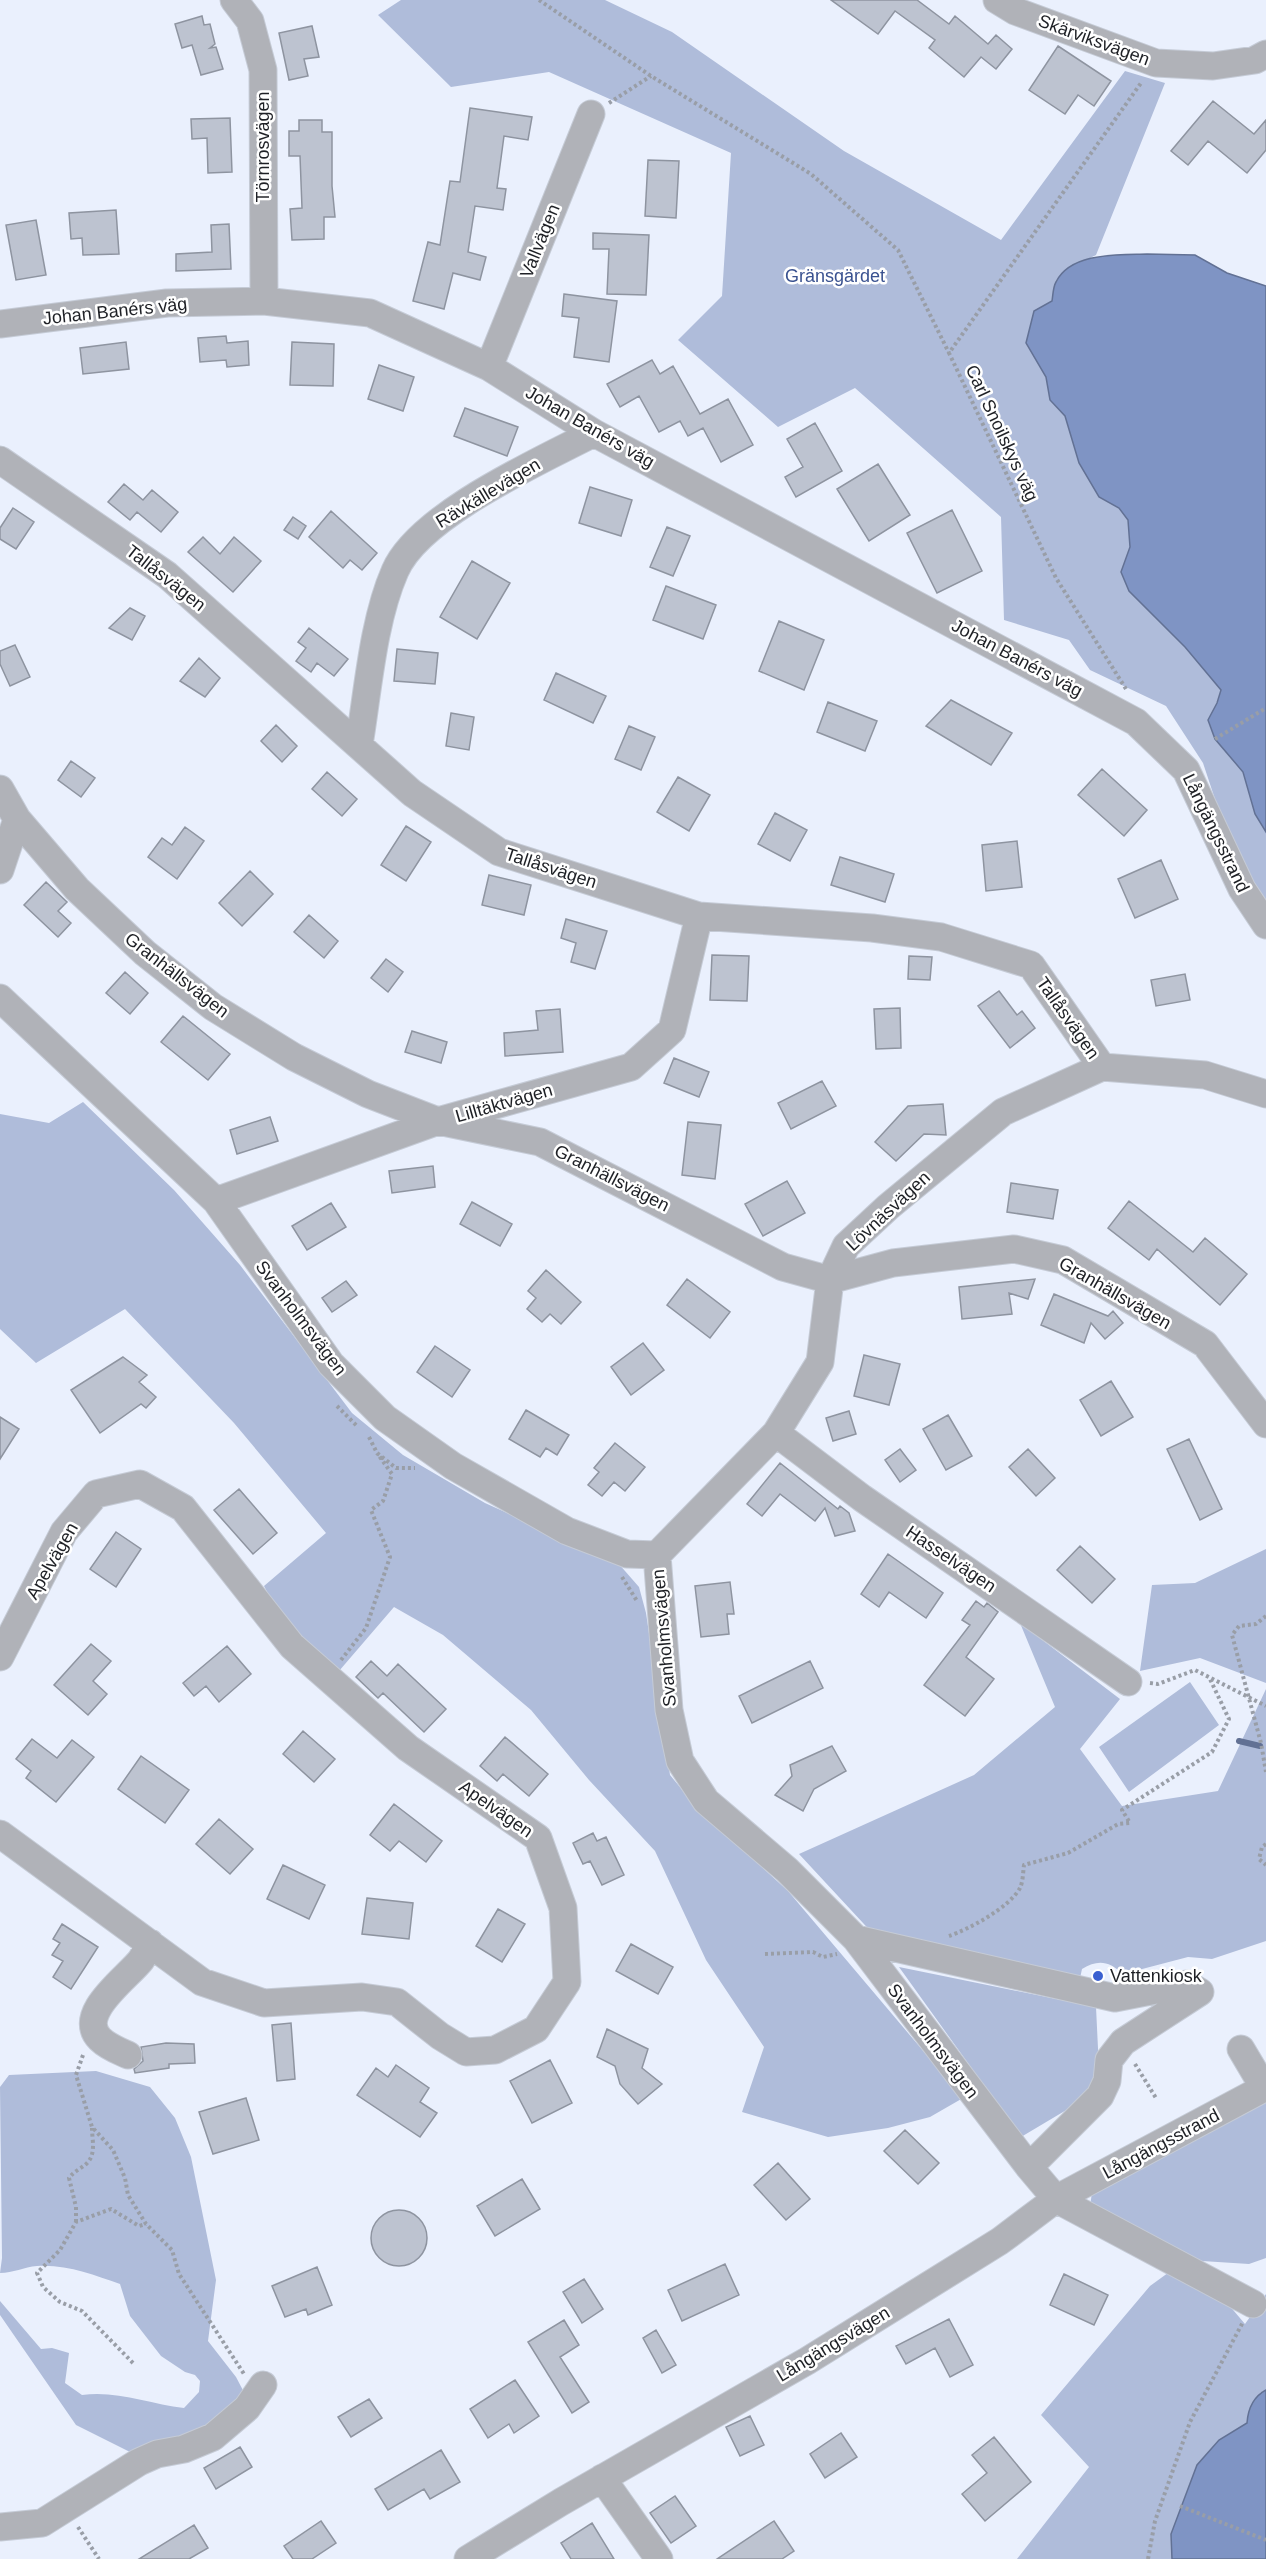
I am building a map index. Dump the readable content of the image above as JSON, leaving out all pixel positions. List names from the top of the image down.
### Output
{
  "streets": {
    "street": [
      "Skärviksvägen",
      "Törnrosvägen",
      "Vallvägen",
      "Johan Banérs väg",
      "Rävkällevägen",
      "Tallåsvägen",
      "Långängsstrand",
      "Granhällsvägen",
      "Lilltäktvägen",
      "Lövnäsvägen",
      "Svanholmsvägen",
      "Hasselvägen",
      "Apelvägen",
      "Långängsvägen"
    ],
    "path": ["Carl Snoilskys väg"]
  },
  "crossings": [
    ["Skärviksvägen", "Carl Snoilskys väg"],
    ["Törnrosvägen", "Johan Banérs väg"],
    ["Vallvägen", "Johan Banérs väg"],
    ["Johan Banérs väg", "Rävkällevägen"],
    ["Johan Banérs väg", "Långängsstrand"],
    ["Rävkällevägen", "Tallåsvägen"],
    ["Tallåsvägen", "Lilltäktvägen"],
    ["Tallåsvägen", "Lövnäsvägen"],
    ["Långängsstrand", "Svanholmsvägen"],
    ["Långängsstrand", "Långängsvägen"],
    ["Granhällsvägen", "Lilltäktvägen"],
    ["Granhällsvägen", "Lövnäsvägen"],
    ["Lilltäktvägen", "Svanholmsvägen"],
    ["Lövnäsvägen", "Svanholmsvägen"],
    ["Lövnäsvägen", "Hasselvägen"],
    ["Svanholmsvägen", "Långängsvägen"]
  ],
  "parks": ["Gränsgärdet"],
  "places": ["Vattenkiosk"]
}
